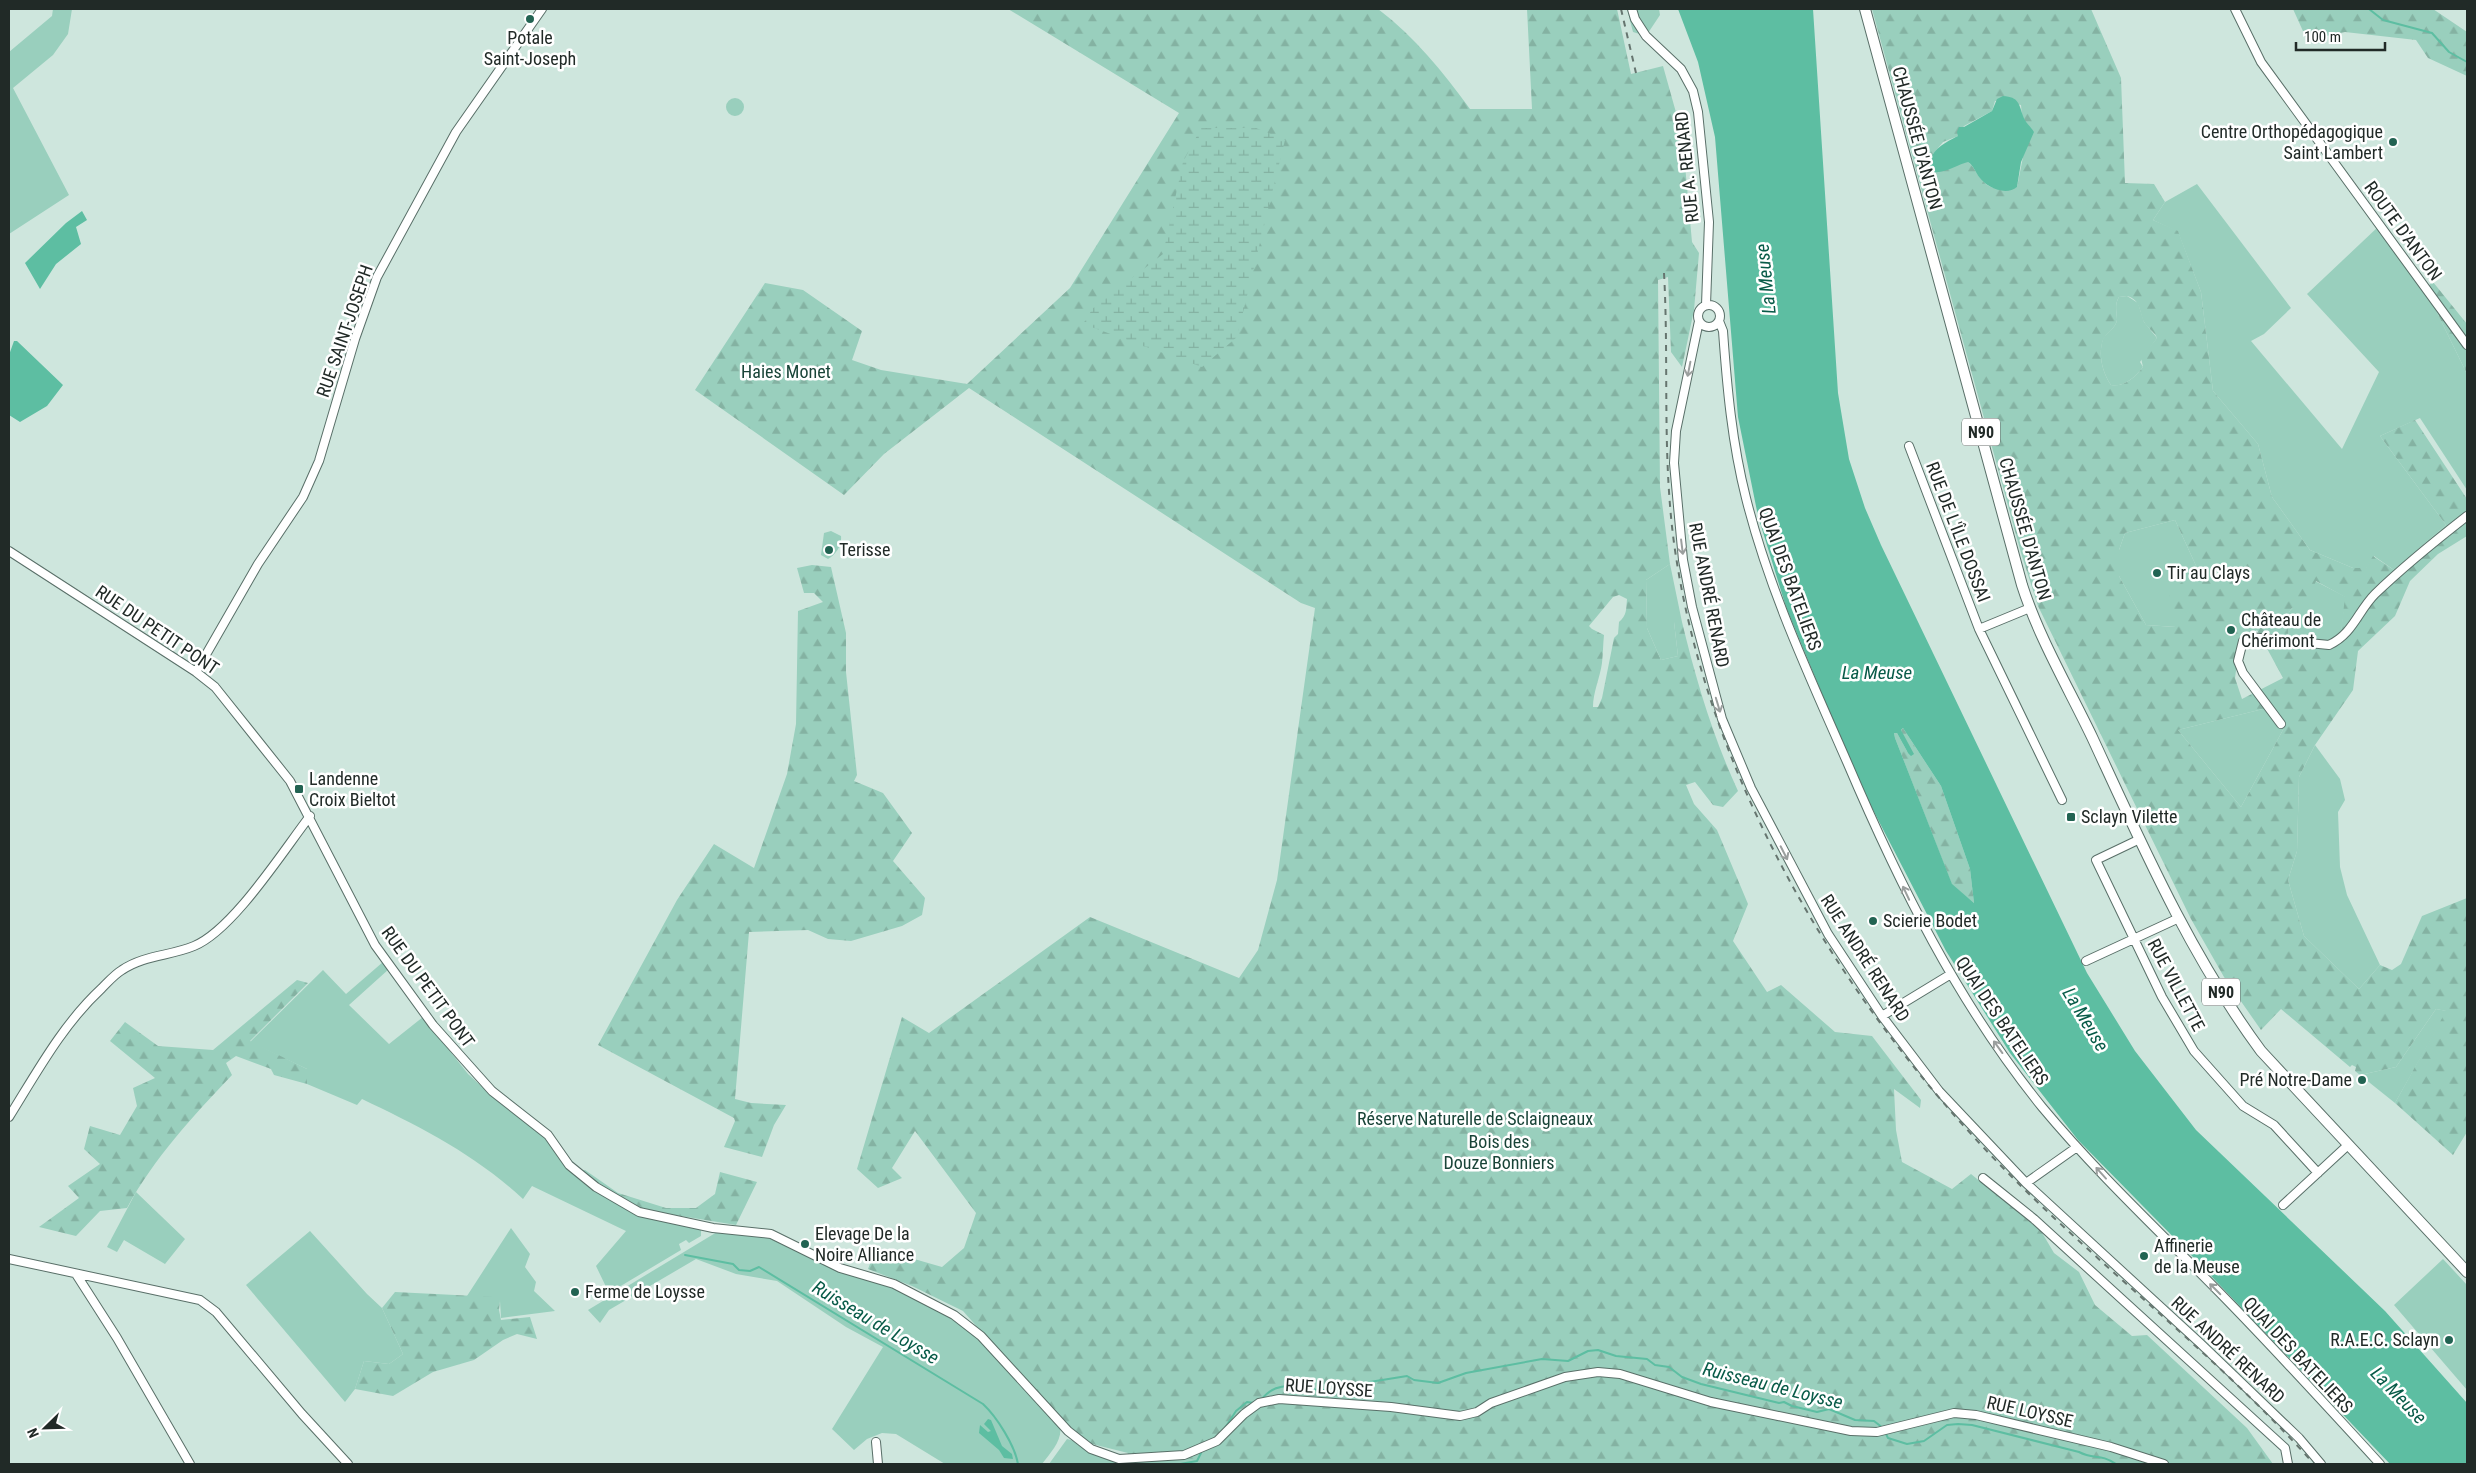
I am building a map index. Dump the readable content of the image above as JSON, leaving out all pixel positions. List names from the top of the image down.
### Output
{
  "streets": {
    "main road": ["CHAUSSÉE D'ANTON", "N90", "RUE VILLETTE"],
    "street": [
      "RUE A. RENARD",
      "ROUTE D'ANTON",
      "RUE SAINT-JOSEPH",
      "RUE DE L'ÎLE DOSSAI",
      "QUAI DES BATELIERS",
      "RUE ANDRÉ RENARD",
      "RUE DU PETIT PONT",
      "RUE LOYSSE"
    ]
  },
  "crossings": [
    ["CHAUSSÉE D'ANTON", "RUE DE L'ÎLE DOSSAI"],
    ["CHAUSSÉE D'ANTON", "RUE VILLETTE"],
    ["RUE A. RENARD", "QUAI DES BATELIERS"],
    ["RUE A. RENARD", "RUE ANDRÉ RENARD"],
    ["RUE SAINT-JOSEPH", "RUE DU PETIT PONT"],
    ["N90", "RUE VILLETTE"],
    ["QUAI DES BATELIERS", "RUE ANDRÉ RENARD"],
    ["RUE DU PETIT PONT", "RUE LOYSSE"]
  ],
  "one_way": ["QUAI DES BATELIERS", "RUE ANDRÉ RENARD"],
  "water": ["La Meuse", "Ruisseau de Loysse"],
  "parks": ["Haies Monet", "Réserve Naturelle de Sclaigneaux", "Bois des Douze Bonniers"],
  "places": {
    "other": [
      "Potale Saint-Joseph",
      "Centre Orthopédagogique Saint Lambert",
      "Terisse",
      "Tir au Clays",
      "Château de Chérimont",
      "Scierie Bodet",
      "Pré Notre-Dame",
      "Elevage De la Noire Alliance",
      "Affinerie de la Meuse",
      "Ferme de Loysse",
      "R.A.E.C. Sclayn"
    ],
    "transit": ["Landenne Croix Bieltot", "Sclayn Vilette"]
  },
  "scale_bar": "100 m",
  "north": "bottom left"
}
